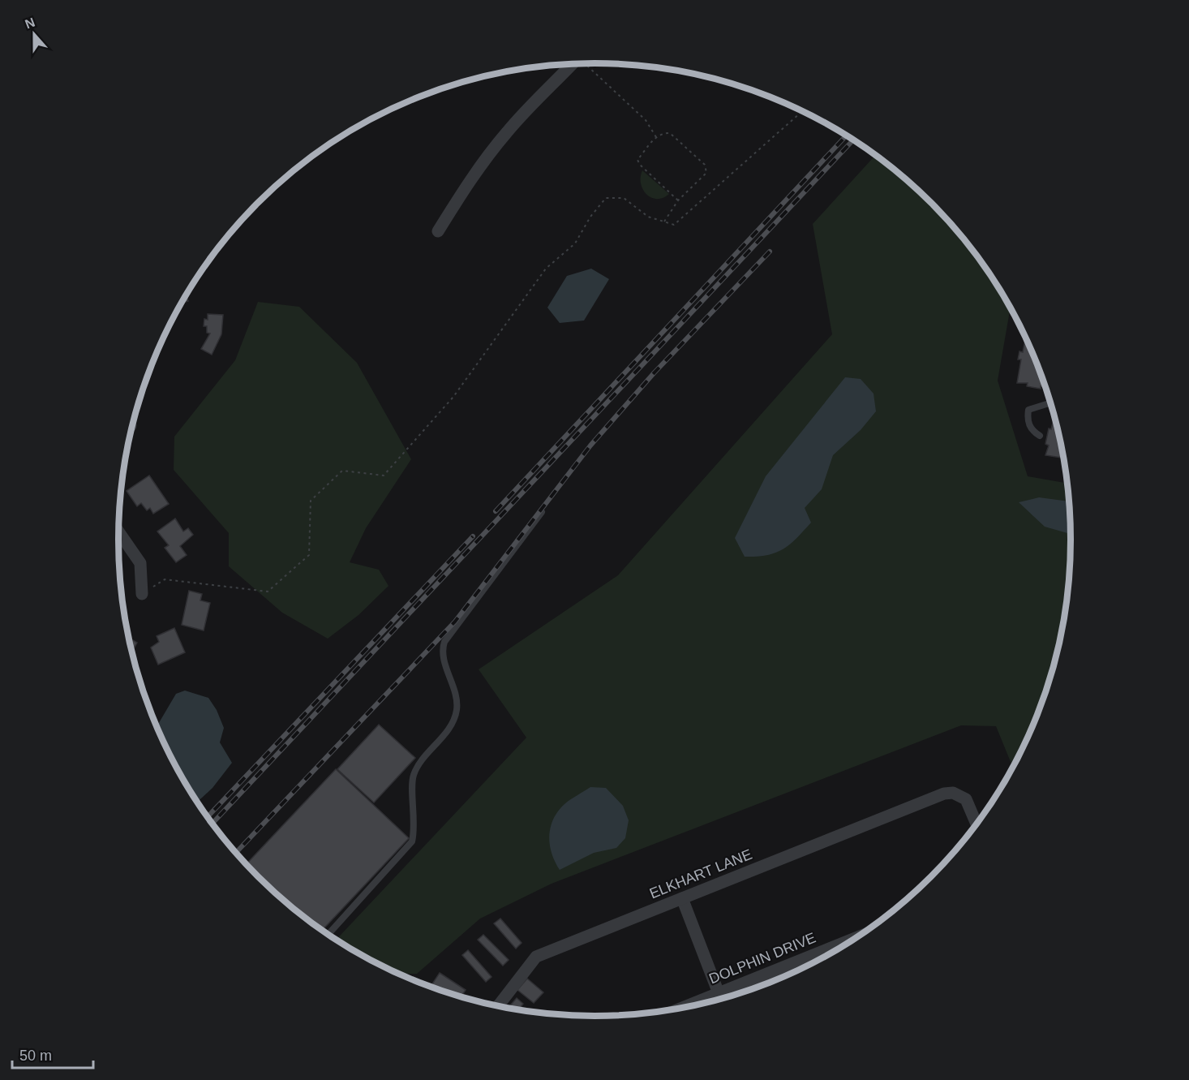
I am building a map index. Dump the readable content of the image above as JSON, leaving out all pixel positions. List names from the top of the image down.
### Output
{
  "streets": {
    "street": ["ELKHART LANE", "DOLPHIN DRIVE"]
  },
  "scale_bar": "50 m",
  "north": "top"
}
